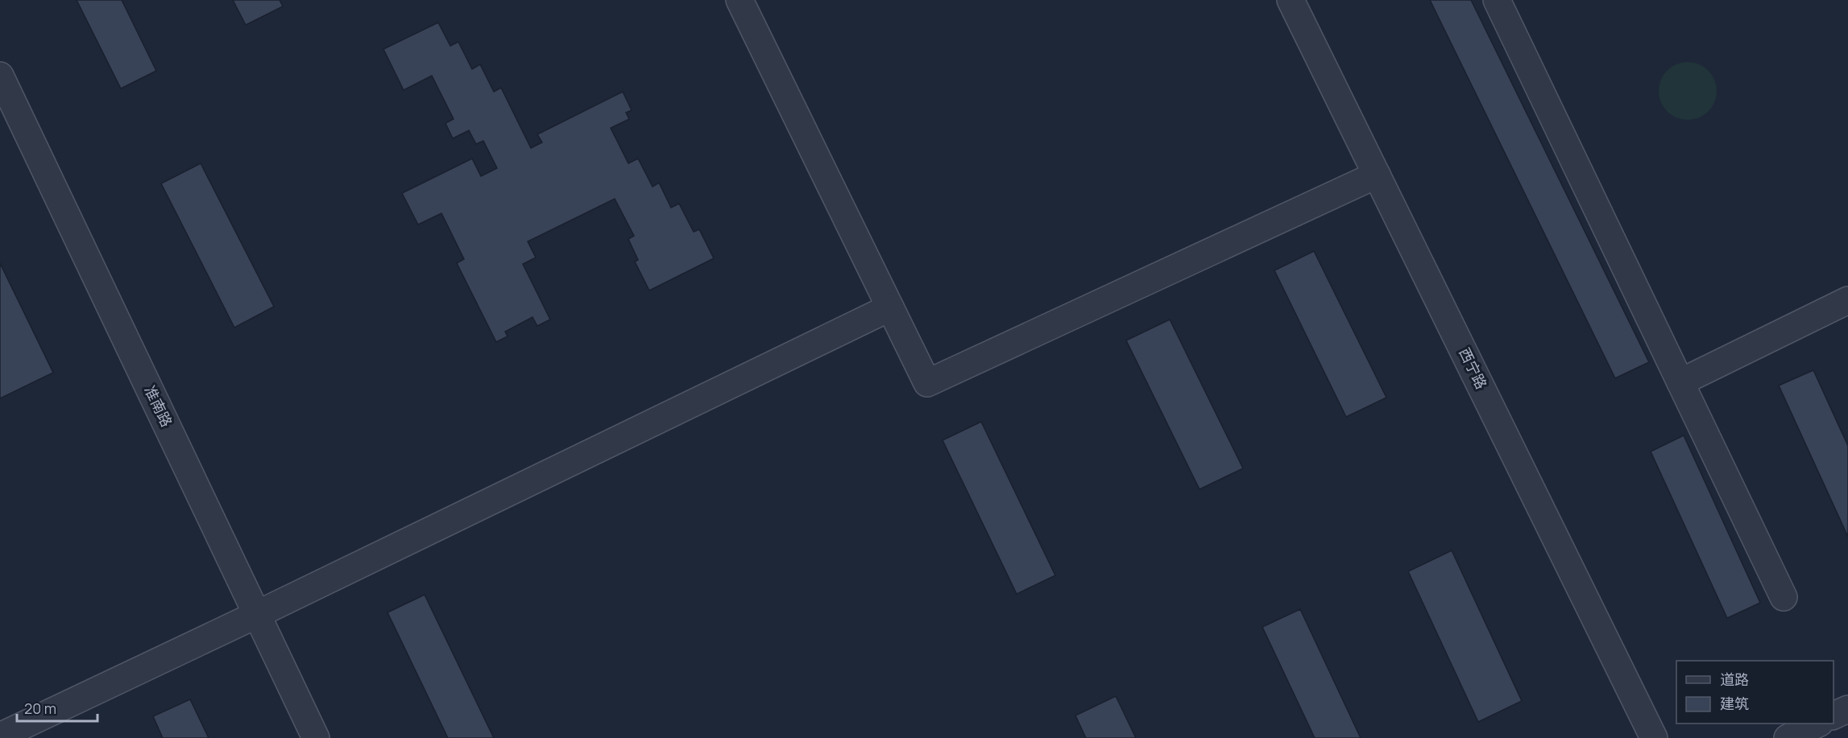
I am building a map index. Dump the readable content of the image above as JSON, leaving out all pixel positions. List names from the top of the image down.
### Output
{
  "streets": {
    "street": ["西宁路", "准南路"]
  },
  "legend": ["道路", "建筑"],
  "scale_bar": "20 m"
}
